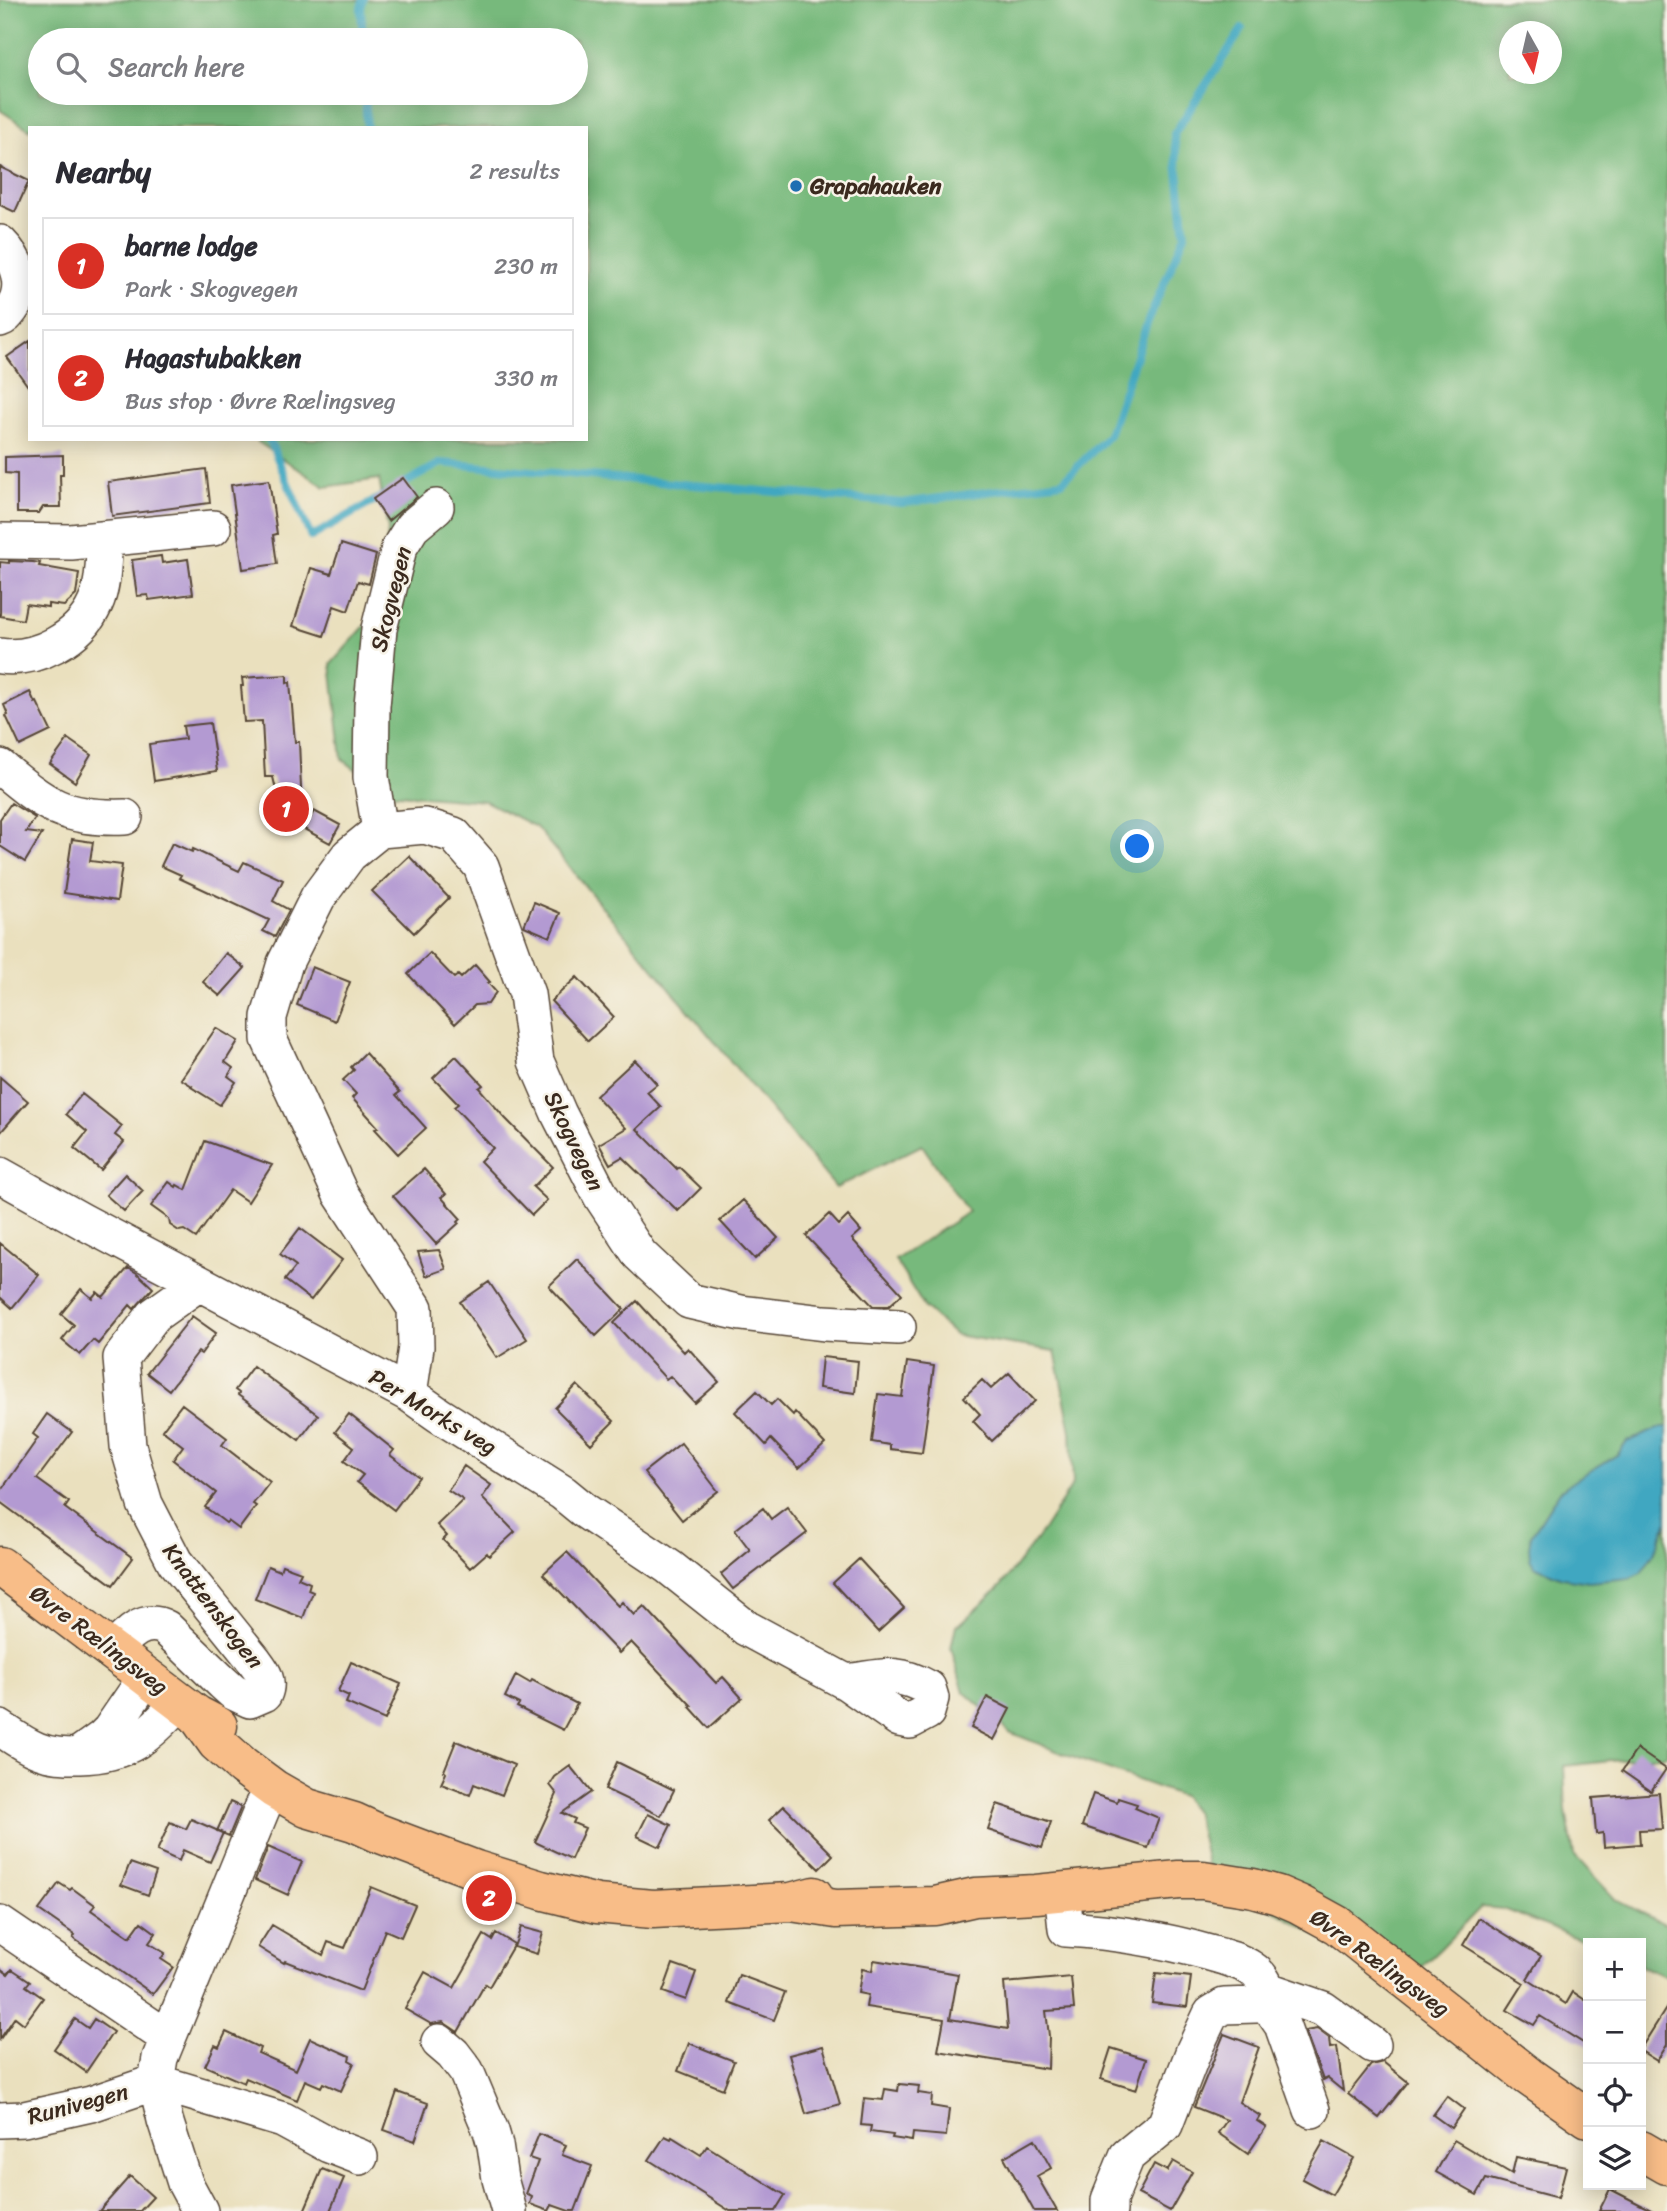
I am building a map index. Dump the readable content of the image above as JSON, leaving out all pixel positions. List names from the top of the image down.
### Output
{
  "streets": {
    "main road": ["Øvre Rælingsveg"],
    "street": [
      "Skogvegen",
      "Per Morks veg",
      "Knattenskogen",
      "Runivegen"
    ]
  },
  "crossings": [
    ["Per Morks veg", "Knattenskogen"],
    ["Knattenskogen", "Øvre Rælingsveg"]
  ],
  "places": ["Grapahauken"],
  "north": "bottom",
  "page": {
    "search": "Search here",
    "heading": ["Nearby", "2 results"],
    "list": [
      {
        "mark": "1",
        "name": "barne lodge",
        "note": "Park · Skogvegen",
        "value": "230 m"
      },
      {
        "mark": "2",
        "name": "Hagastubakken",
        "note": "Bus stop · Øvre Rælingsveg",
        "value": "330 m"
      }
    ],
    "pins": ["1", "2"],
    "map_buttons": ["+", "−"]
  }
}
